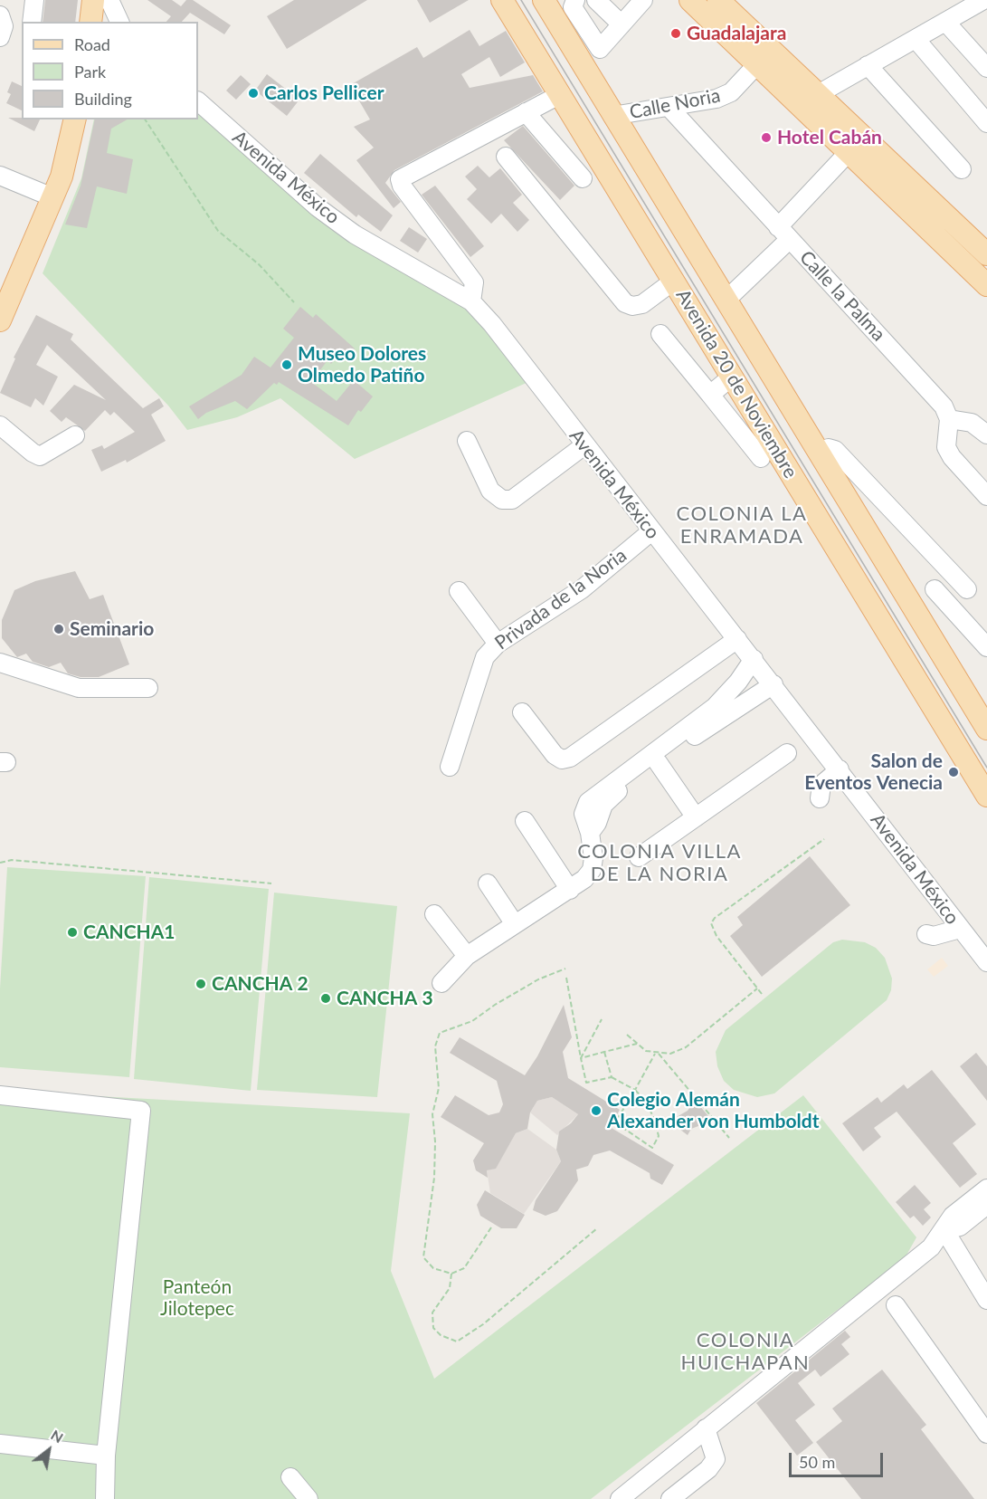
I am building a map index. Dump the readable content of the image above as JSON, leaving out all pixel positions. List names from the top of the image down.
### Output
{
  "streets": {
    "main road": ["Avenida 20 de Noviembre"],
    "street": [
      "Calle Noria",
      "Avenida México",
      "Calle la Palma",
      "Privada de la Noria"
    ]
  },
  "crossings": [
    ["Calle Noria", "Calle la Palma"],
    ["Calle Noria", "Avenida 20 de Noviembre"],
    ["Avenida México", "Privada de la Noria"]
  ],
  "districts": ["COLONIA LA ENRAMADA", "COLONIA VILLA DE LA NORIA", "COLONIA HUICHAPAN"],
  "parks": ["Panteón Jilotepec"],
  "places": [
    "Guadalajara",
    "Carlos Pellicer",
    "Hotel Cabán",
    "Museo Dolores Olmedo Patiño",
    "Seminario",
    "Salon de Eventos Venecia",
    "CANCHA1",
    "CANCHA 2",
    "CANCHA 3",
    "Colegio Alemán Alexander von Humboldt"
  ],
  "legend": ["Road", "Park", "Building"],
  "scale_bar": "50 m",
  "north": "top right"
}
